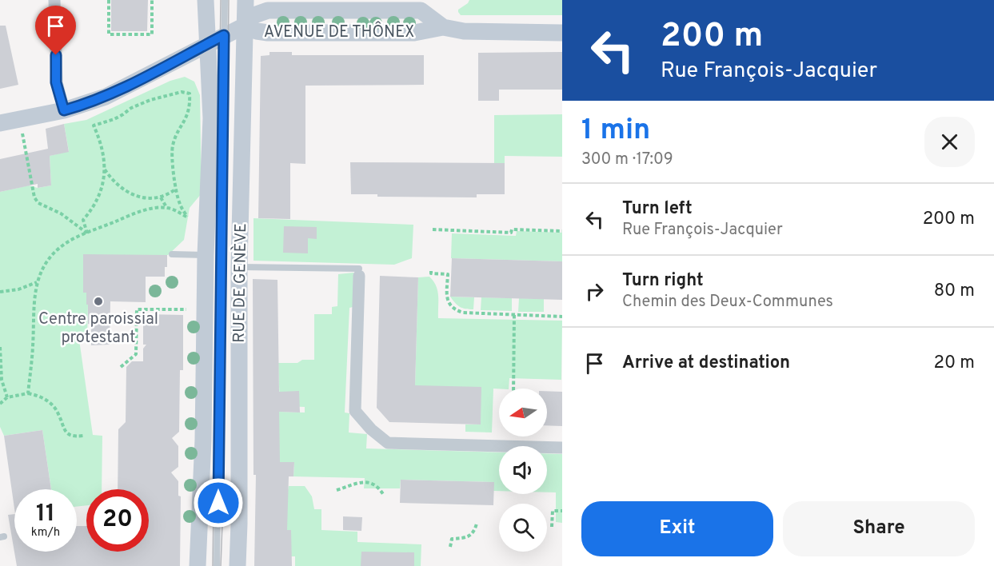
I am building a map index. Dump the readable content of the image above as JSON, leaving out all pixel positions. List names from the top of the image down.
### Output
{
  "streets": {
    "main road": ["AVENUE DE THÔNEX", "RUE DE GENÈVE"]
  },
  "crossings": [
    ["AVENUE DE THÔNEX", "RUE DE GENÈVE"]
  ],
  "places": ["Centre paroissial protestant"],
  "north": "left",
  "page": {
    "turn": ["200 m", "Rue François-Jacquier"],
    "heading": ["1 min", "300 m · 17:09"],
    "list": [
      {
        "name": "Turn left",
        "note": "Rue François-Jacquier",
        "value": "200 m"
      },
      {
        "name": "Turn right",
        "note": "Chemin des Deux-Communes",
        "value": "80 m"
      },
      {
        "name": "Arrive at destination",
        "value": "20 m"
      }
    ],
    "speed": "11 km/h",
    "limit": "20",
    "buttons": ["Exit", "Share"]
  }
}
